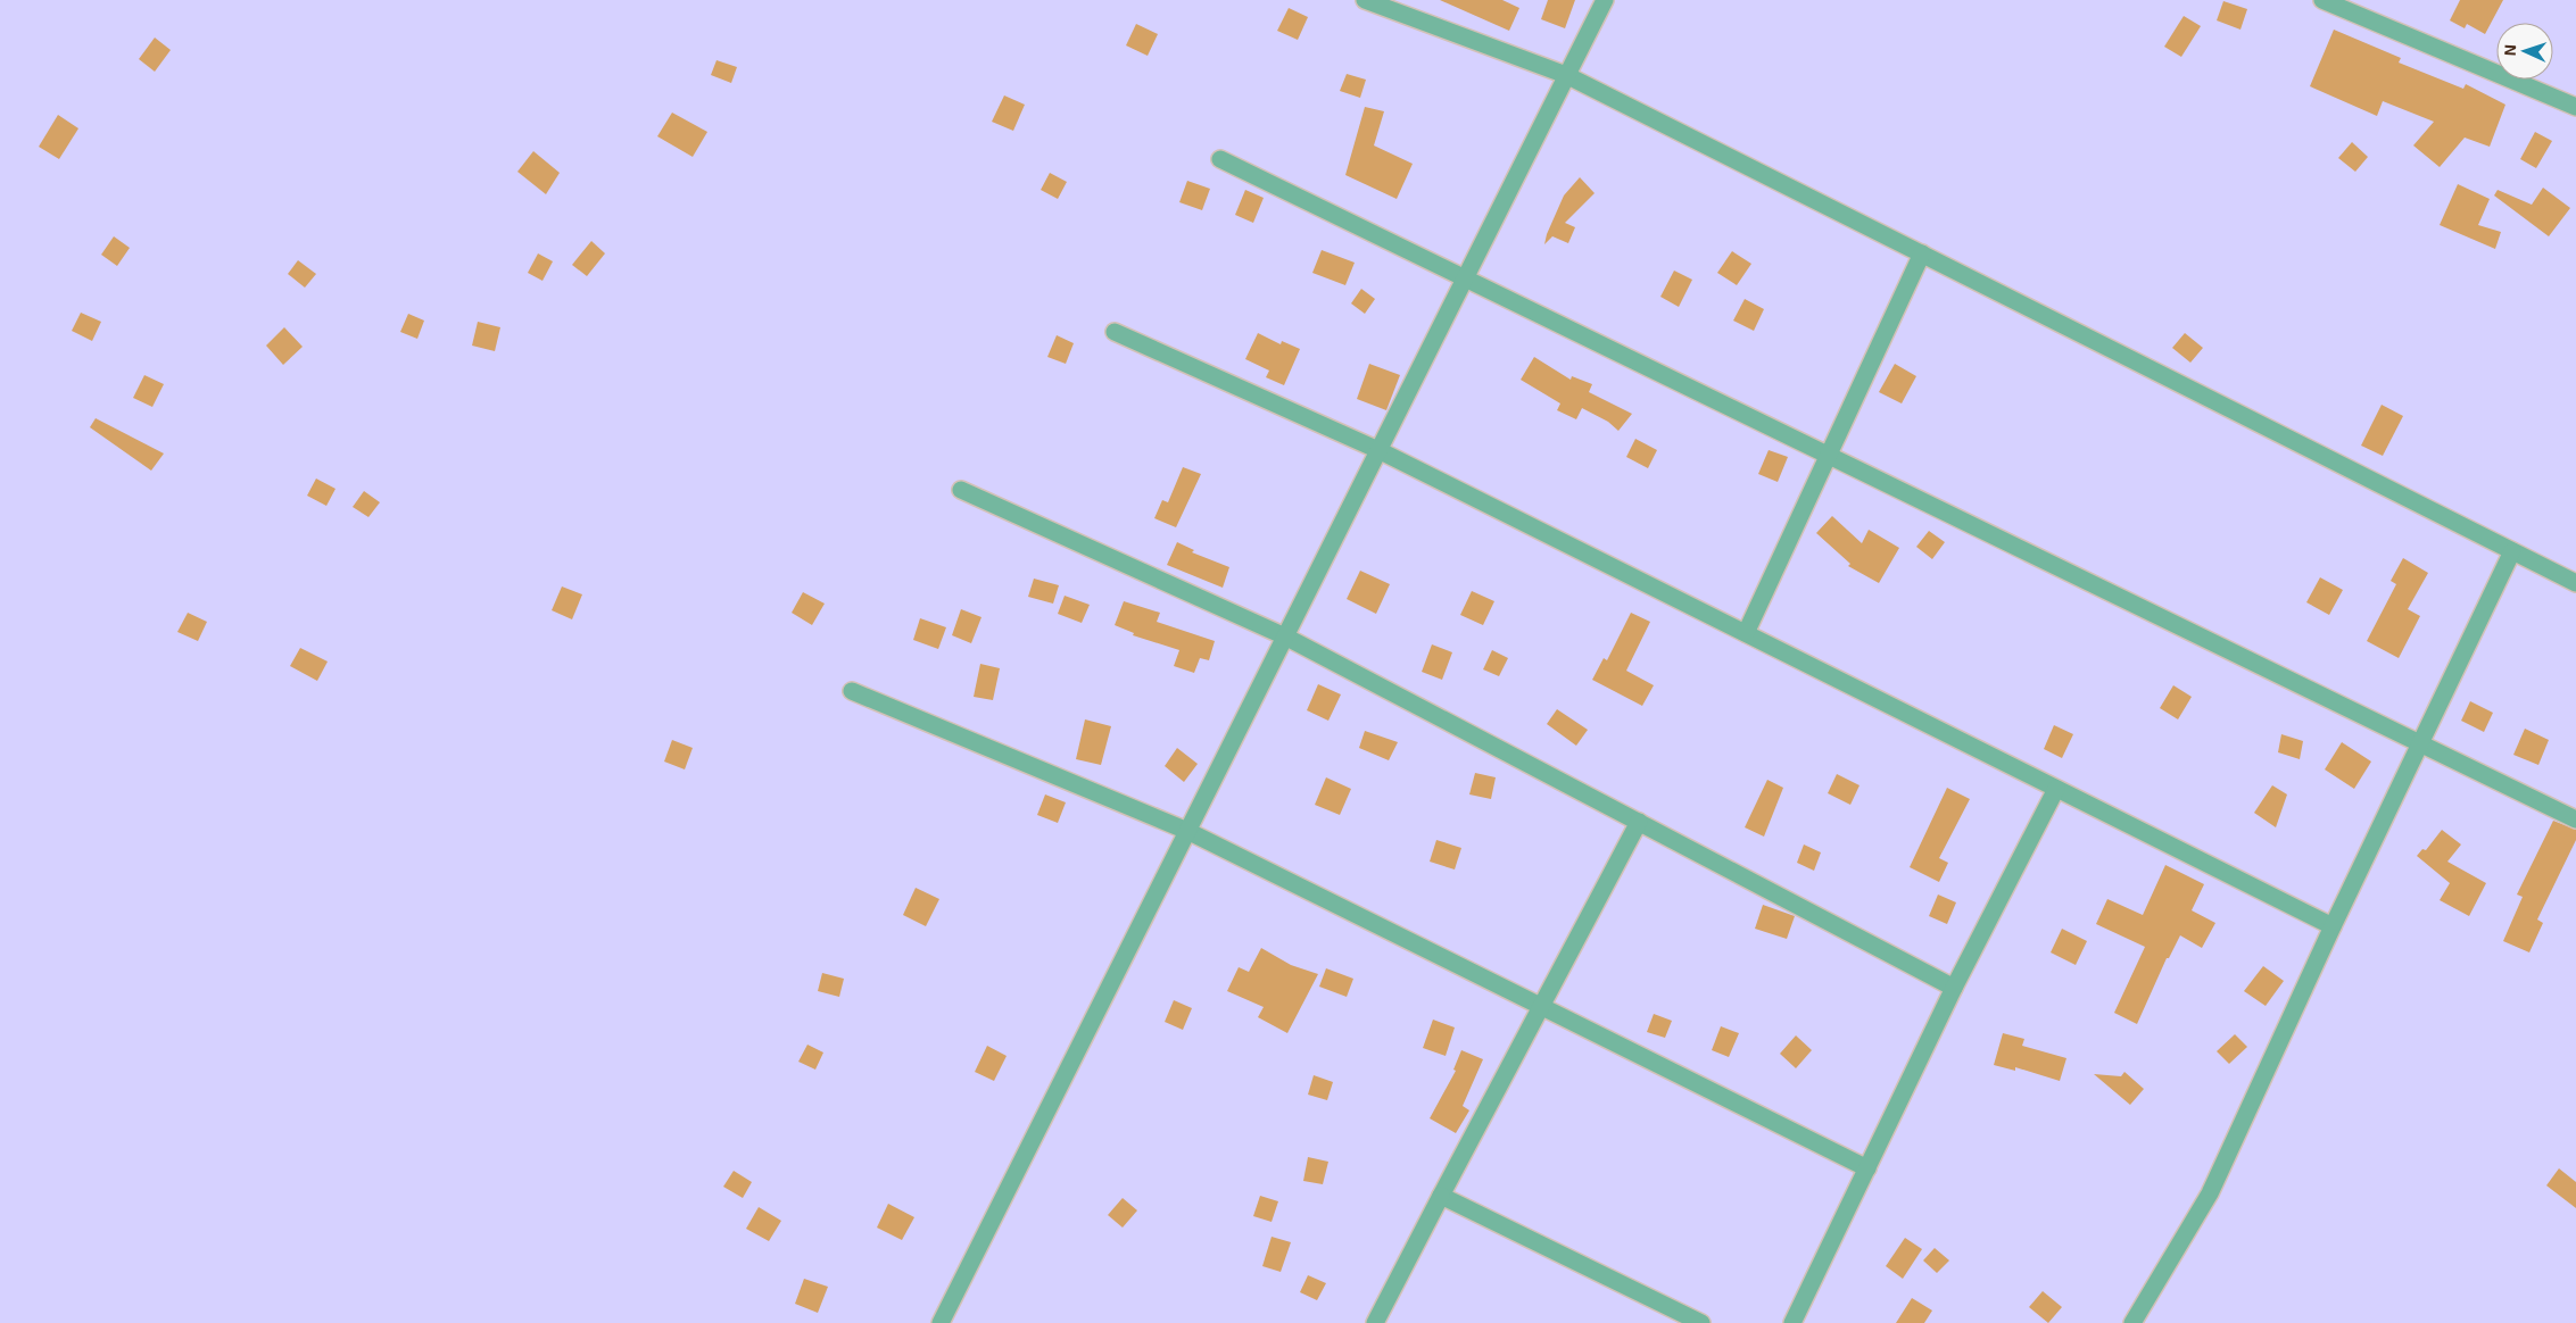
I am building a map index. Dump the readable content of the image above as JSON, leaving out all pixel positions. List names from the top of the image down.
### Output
{
  "north": "left"
}
